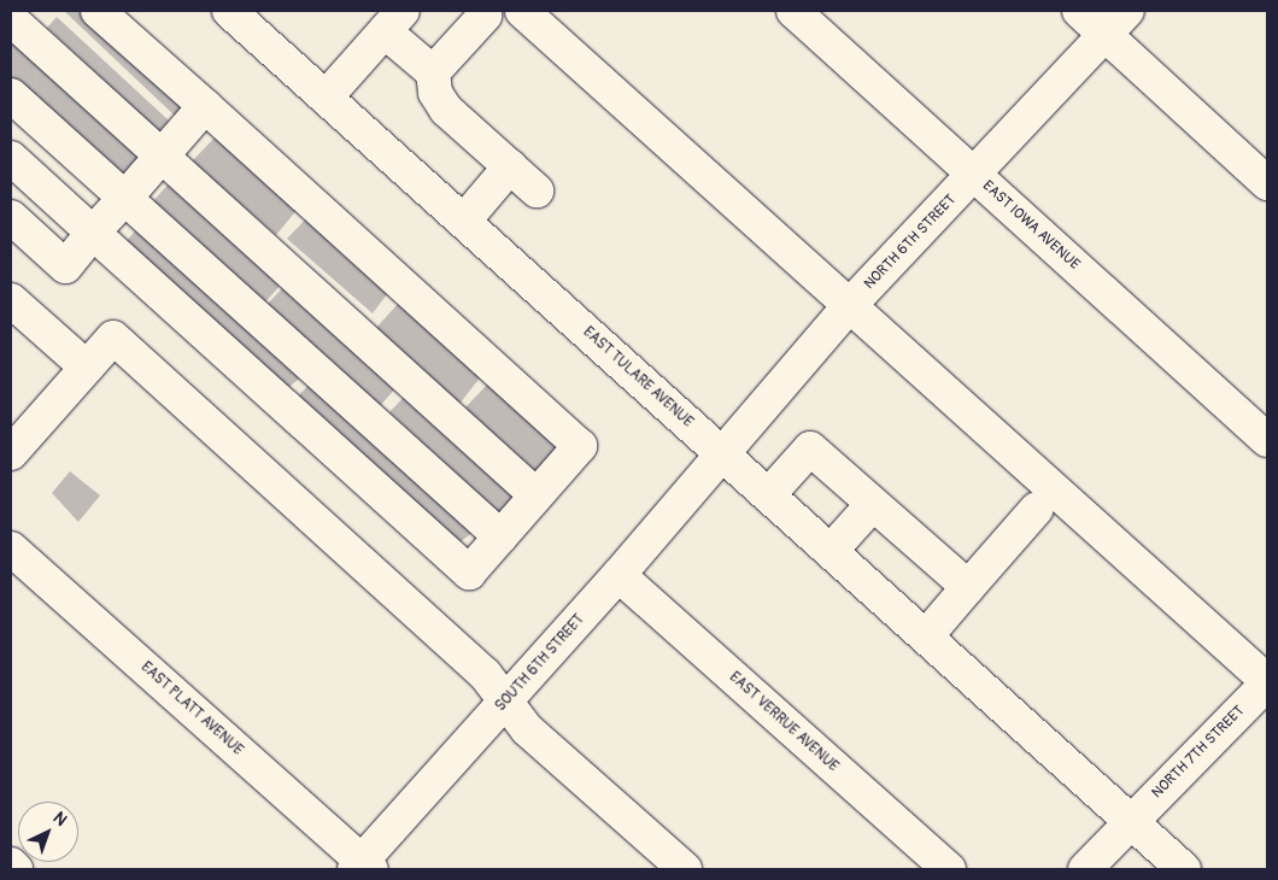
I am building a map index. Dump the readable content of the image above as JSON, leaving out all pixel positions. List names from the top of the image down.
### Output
{
  "streets": {
    "street": [
      "EAST IOWA AVENUE",
      "NORTH 6TH STREET",
      "EAST TULARE AVENUE",
      "SOUTH 6TH STREET",
      "EAST PLATT AVENUE",
      "EAST VERRUE AVENUE",
      "NORTH 7TH STREET"
    ]
  },
  "crossings": [
    ["EAST IOWA AVENUE", "NORTH 6TH STREET"],
    ["NORTH 6TH STREET", "EAST TULARE AVENUE"],
    ["NORTH 6TH STREET", "SOUTH 6TH STREET"],
    ["EAST TULARE AVENUE", "SOUTH 6TH STREET"],
    ["EAST TULARE AVENUE", "NORTH 7TH STREET"],
    ["SOUTH 6TH STREET", "EAST PLATT AVENUE"],
    ["SOUTH 6TH STREET", "EAST VERRUE AVENUE"]
  ],
  "north": "top right"
}
